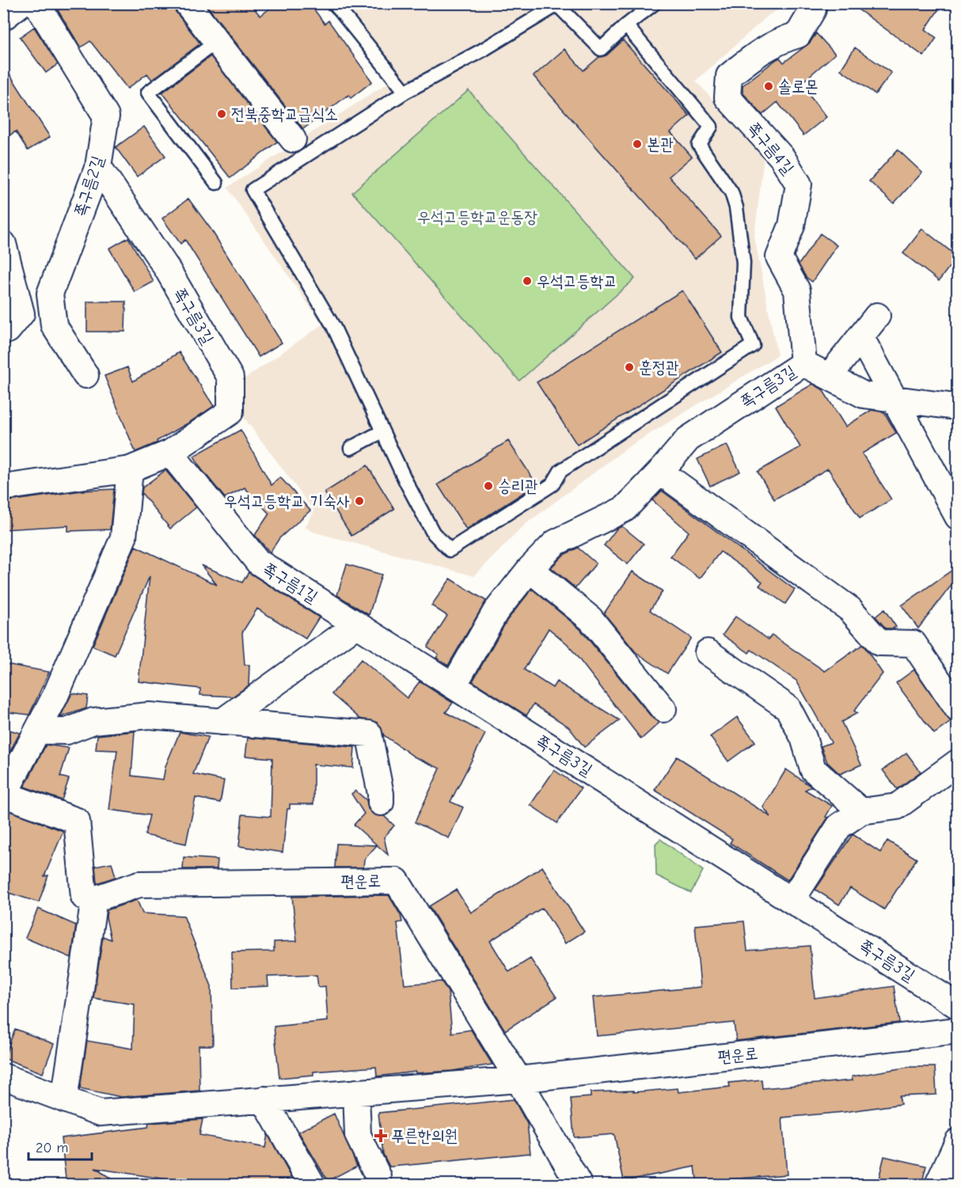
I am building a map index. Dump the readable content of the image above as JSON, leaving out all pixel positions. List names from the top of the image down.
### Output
{
  "streets": {
    "street": [
      "쪽구름4길",
      "쪽구름2길",
      "쪽구름3길",
      "쪽구름1길",
      "편운로"
    ]
  },
  "crossings": [
    ["쪽구름4길", "쪽구름3길"],
    ["쪽구름2길", "쪽구름3길"],
    ["쪽구름3길", "쪽구름1길"]
  ],
  "parks": ["우석고등학교운동장"],
  "places": {
    "other": [
      "솔로몬",
      "전북중학교급식소",
      "본관",
      "우석고등학교",
      "훈정관",
      "승리관",
      "우석고등학교 기숙사"
    ],
    "health": ["푸른한의원"]
  },
  "scale_bar": "20 m"
}
